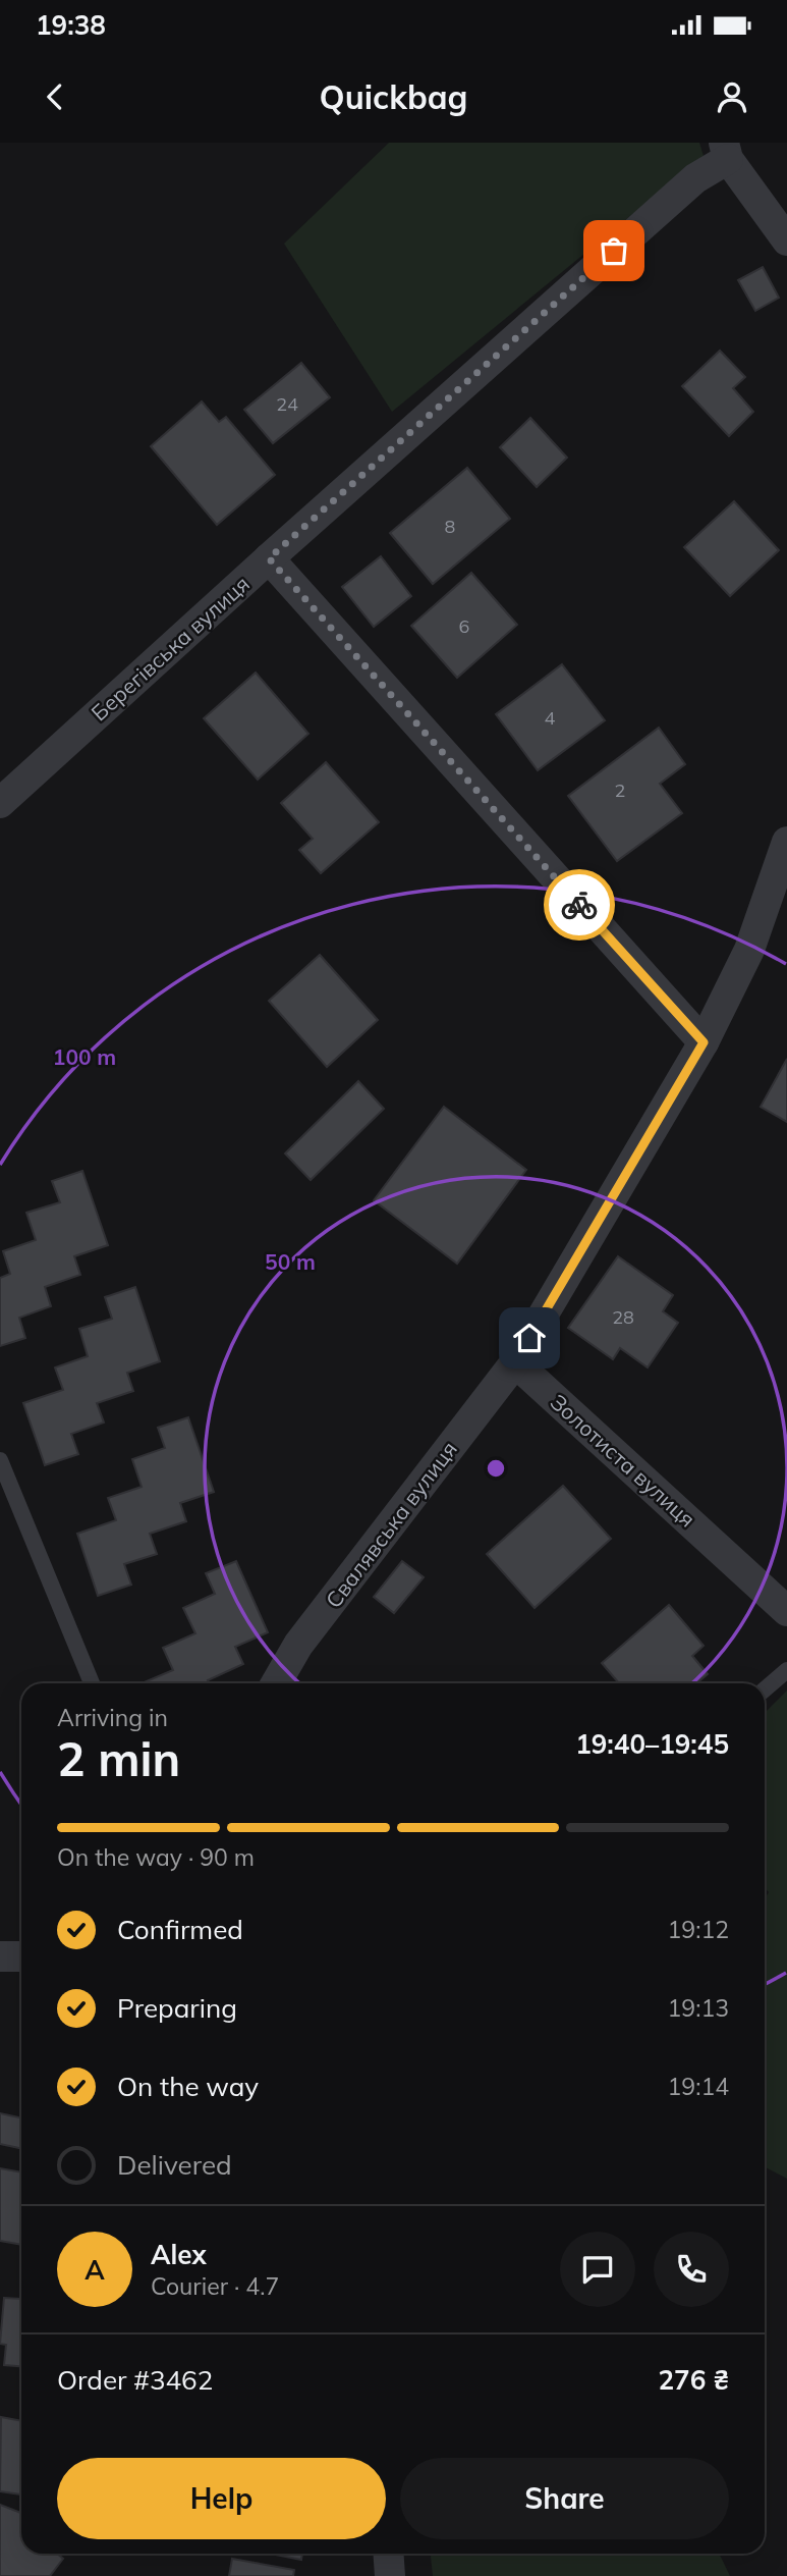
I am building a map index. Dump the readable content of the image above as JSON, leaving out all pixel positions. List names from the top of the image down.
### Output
{
  "streets": {
    "street": ["Берегівська вулиця", "Золотиста вулиця", "Свалявська вулиця"]
  },
  "crossings": [
    ["Золотиста вулиця", "Свалявська вулиця"]
  ],
  "house_numbers": [
    "24",
    "8",
    "6",
    "4",
    "2",
    "28"
  ],
  "page": {
    "status": "19:38",
    "header": "Quickbag",
    "heading": ["2 min", "Arriving in", "19:40–19:45"],
    "panel": [
      "Alex",
      "Courier · 4.7",
      "Order #3462",
      "276 ₴"
    ],
    "bar": "On the way · 90 m",
    "list": [
      ["Confirmed", "19:12"],
      ["Preparing", "19:13"],
      ["On the way", "19:14"],
      "Delivered"
    ],
    "round": "A",
    "buttons": ["Help", "Share"]
  },
  "rings": ["100 m", "50 m"]
}
